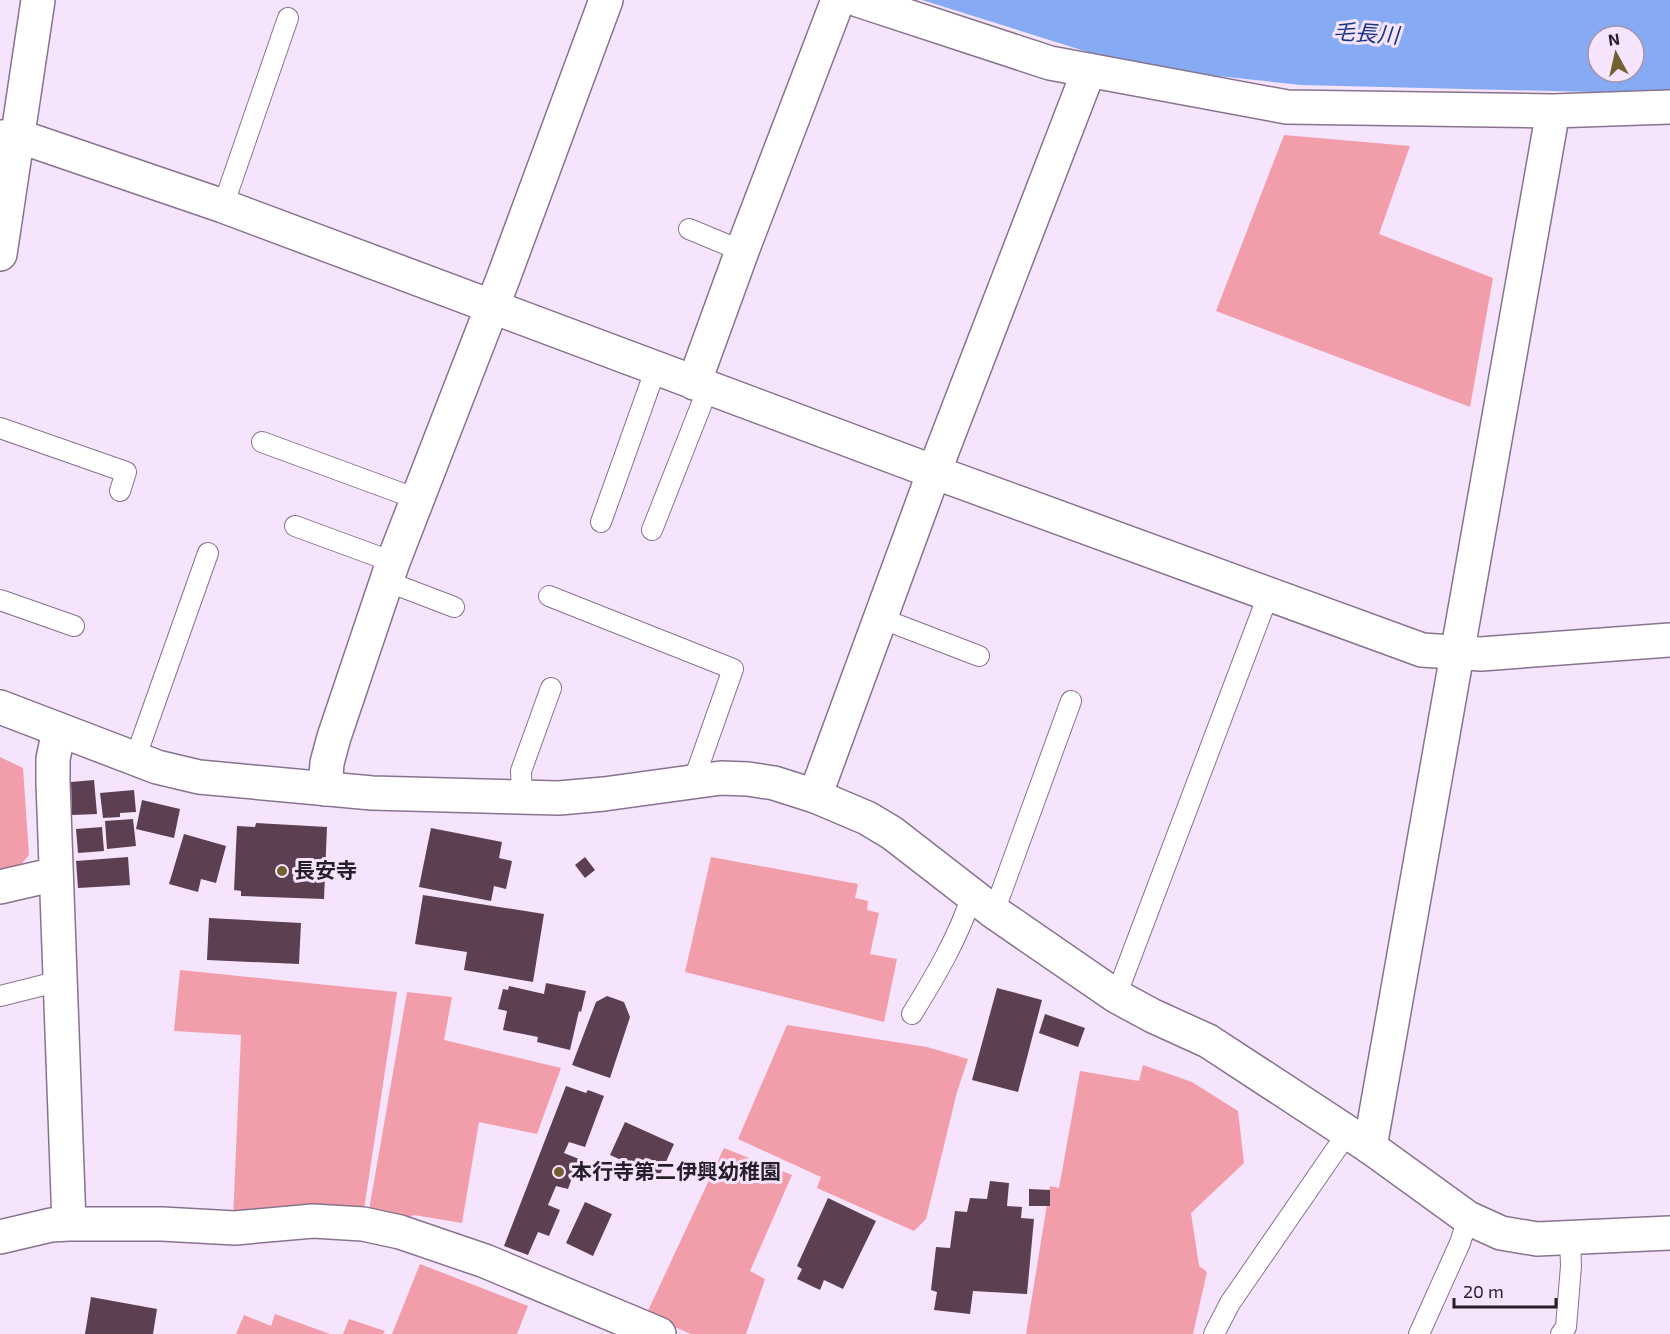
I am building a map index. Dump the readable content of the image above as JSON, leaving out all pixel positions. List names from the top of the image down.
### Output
{
  "water": ["毛長川"],
  "places": ["長安寺", "本行寺第二伊興幼稚園"],
  "scale_bar": "20 m",
  "north": "top"
}
